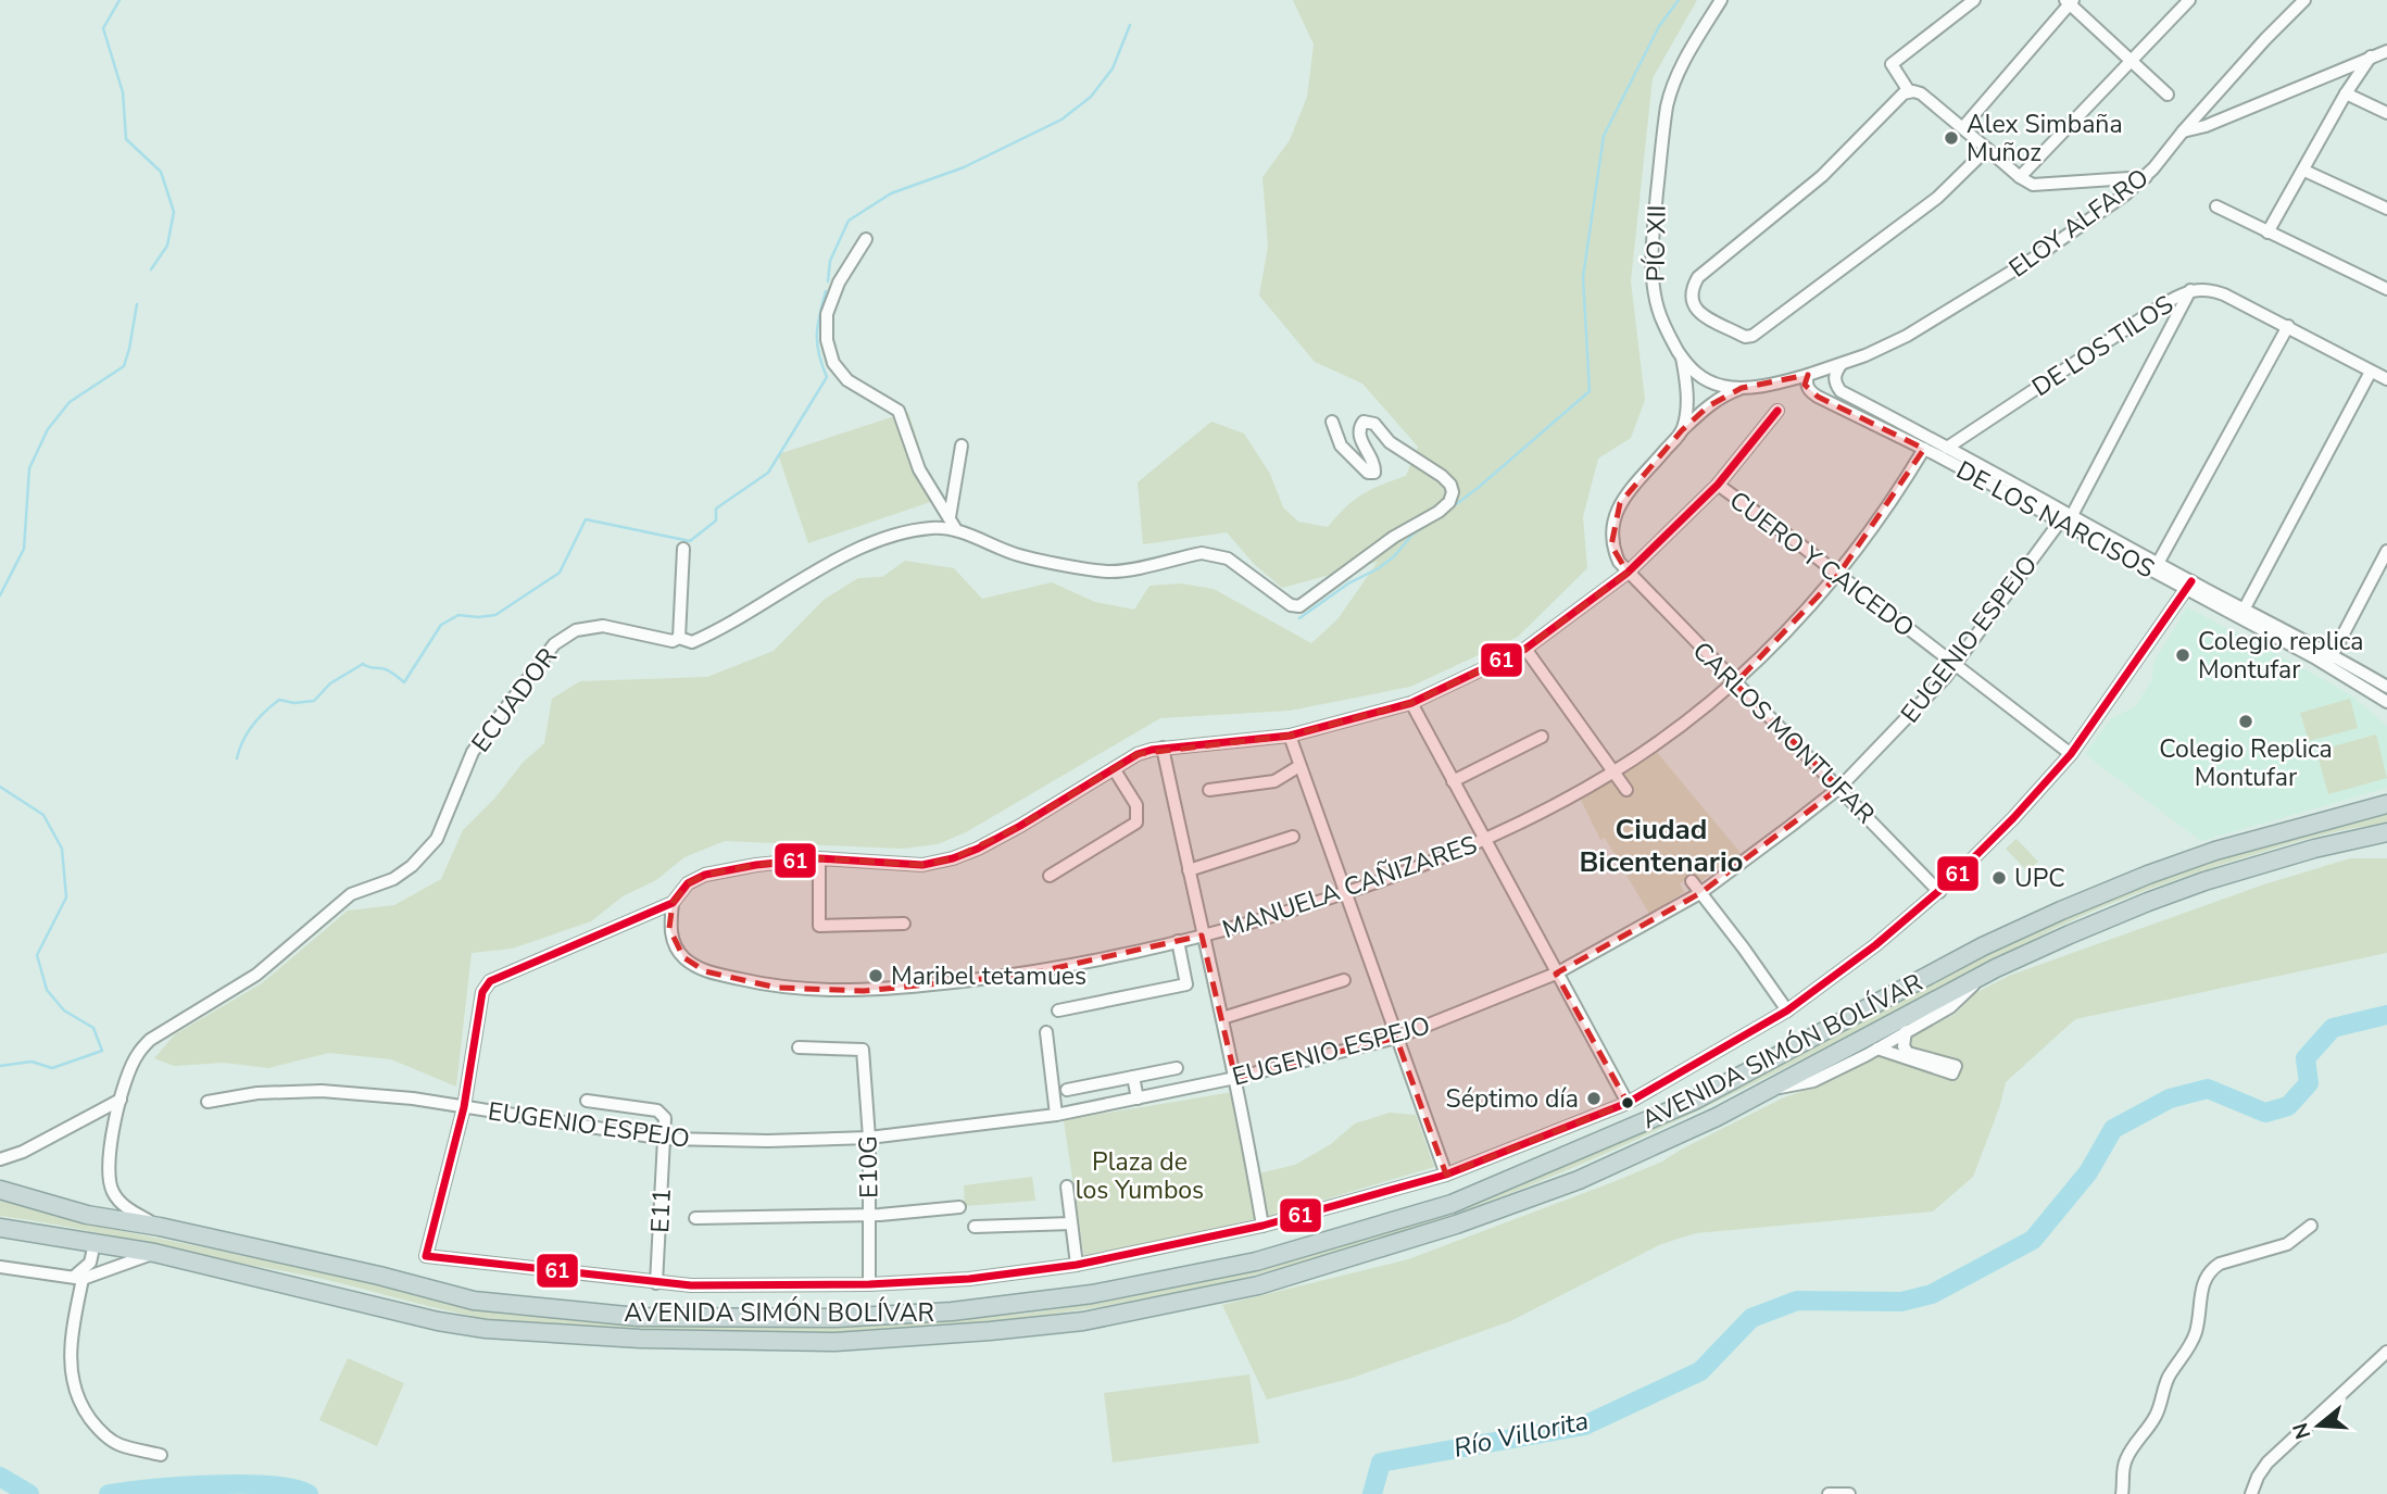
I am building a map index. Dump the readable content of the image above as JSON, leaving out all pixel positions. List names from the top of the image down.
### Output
{
  "streets": {
    "highway": ["AVENIDA SIMÓN BOLÍVAR"],
    "street": [
      "ELOY ALFARO",
      "PÍO XII",
      "DE LOS TILOS",
      "DE LOS NARCISOS",
      "CUERO Y CAICEDO",
      "EUGENIO ESPEJO",
      "ECUADOR",
      "CARLOS MONTUFAR",
      "MANUELA CAÑIZARES",
      "E10G",
      "E11"
    ]
  },
  "crossings": [
    ["ELOY ALFARO", "PÍO XII"],
    ["ELOY ALFARO", "DE LOS NARCISOS"],
    ["PÍO XII", "DE LOS NARCISOS"],
    ["PÍO XII", "CARLOS MONTUFAR"],
    ["DE LOS TILOS", "DE LOS NARCISOS"],
    ["DE LOS TILOS", "EUGENIO ESPEJO"],
    ["DE LOS NARCISOS", "EUGENIO ESPEJO"],
    ["DE LOS NARCISOS", "MANUELA CAÑIZARES"],
    ["CUERO Y CAICEDO", "EUGENIO ESPEJO"],
    ["CUERO Y CAICEDO", "MANUELA CAÑIZARES"],
    ["EUGENIO ESPEJO", "CARLOS MONTUFAR"],
    ["EUGENIO ESPEJO", "E10G"],
    ["EUGENIO ESPEJO", "E11"],
    ["ECUADOR", "AVENIDA SIMÓN BOLÍVAR"],
    ["CARLOS MONTUFAR", "MANUELA CAÑIZARES"]
  ],
  "districts": ["Ciudad Bicentenario"],
  "water": ["Río Villorita"],
  "parks": ["Plaza de los Yumbos"],
  "places": [
    "Alex Simbaña Muñoz",
    "Colegio replica Montufar",
    "Colegio Replica Montufar",
    "UPC",
    "Maribel tetamues",
    "Séptimo día"
  ],
  "lines": ["transit line 61"],
  "north": "left"
}
